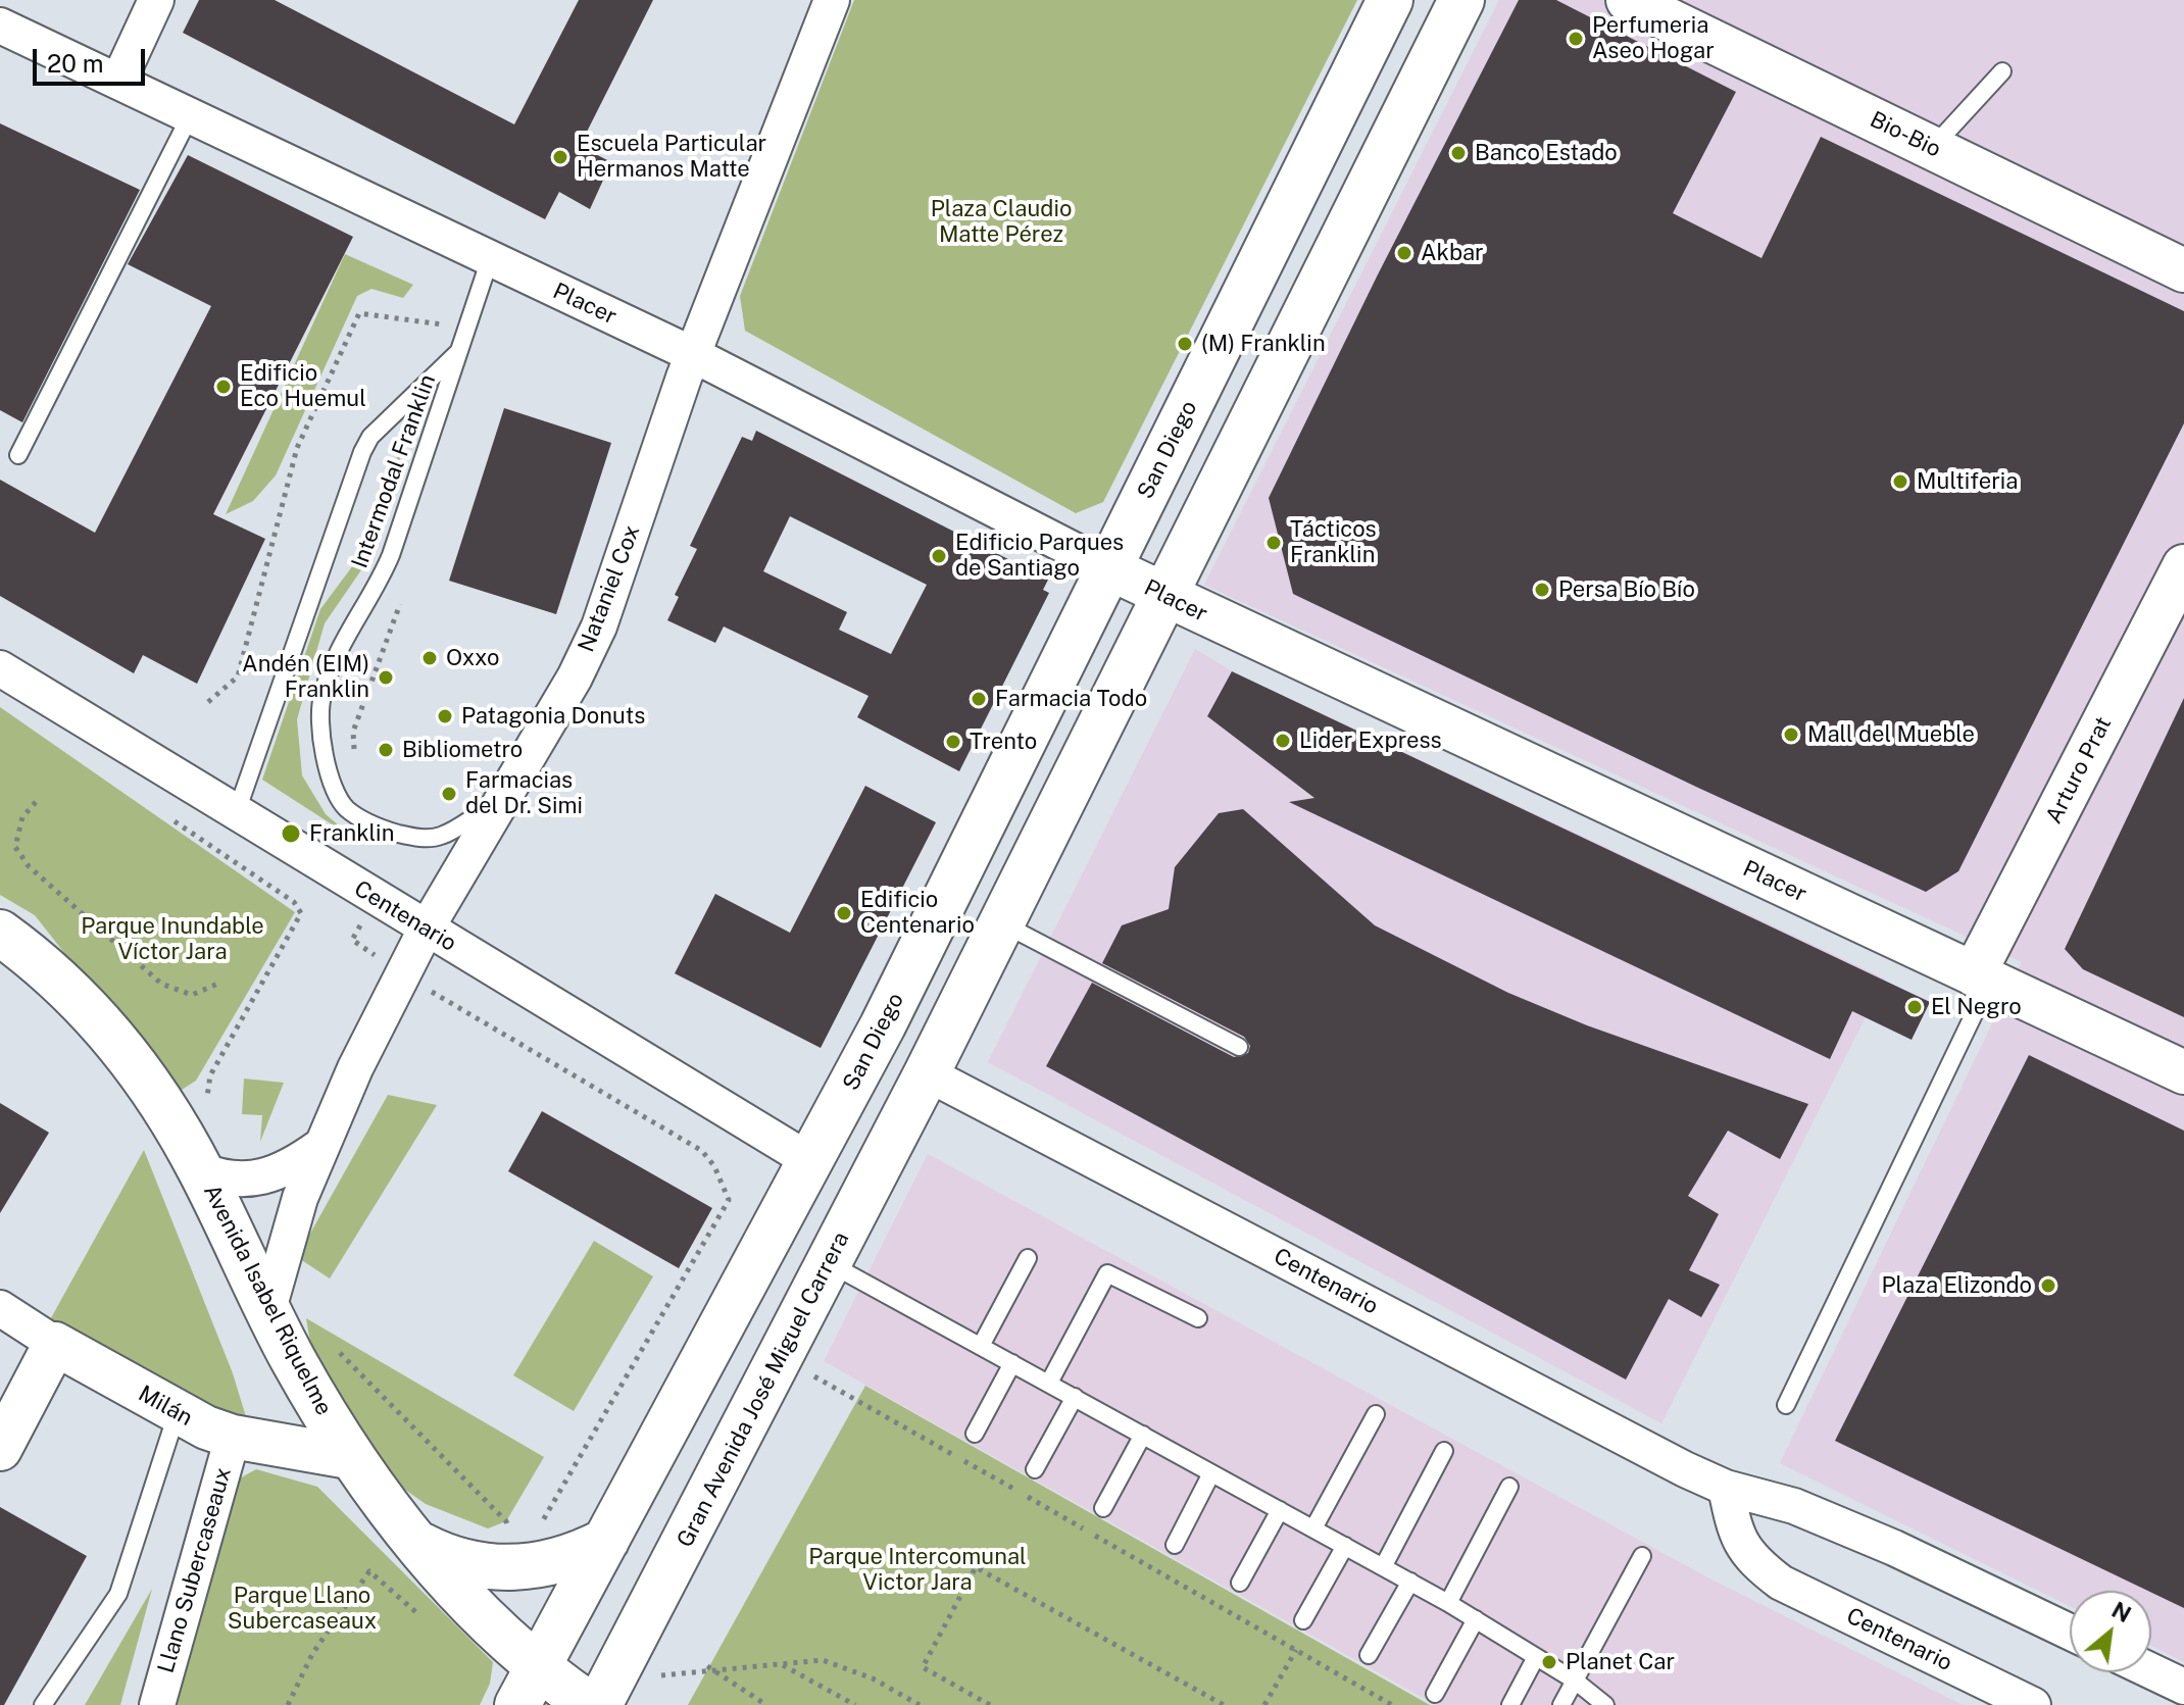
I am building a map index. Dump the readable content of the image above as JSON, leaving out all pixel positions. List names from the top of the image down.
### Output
{
  "streets": {
    "main road": ["San Diego", "Avenida Isabel Riquelme", "Gran Avenida José Miguel Carrera"],
    "street": [
      "Bio-Bio",
      "Placer",
      "Nataniel Cox",
      "Arturo Prat",
      "Centenario",
      "Milán",
      "Llano Subercaseaux"
    ],
    "lane": ["Intermodal Franklin"]
  },
  "crossings": [
    ["Placer", "San Diego"],
    ["Placer", "Intermodal Franklin"],
    ["Placer", "Nataniel Cox"],
    ["Placer", "Arturo Prat"],
    ["San Diego", "Centenario"],
    ["Intermodal Franklin", "Nataniel Cox"],
    ["Nataniel Cox", "Centenario"],
    ["Nataniel Cox", "Avenida Isabel Riquelme"],
    ["Centenario", "Gran Avenida José Miguel Carrera"],
    ["Avenida Isabel Riquelme", "Milán"],
    ["Milán", "Llano Subercaseaux"]
  ],
  "parks": [
    "Plaza Claudio Matte Pérez",
    "Parque Inundable Víctor Jara",
    "Parque Intercomunal Victor Jara",
    "Parque Llano Subercaseaux"
  ],
  "places": [
    "Perfumeria Aseo Hogar",
    "Banco Estado",
    "Escuela Particular Hermanos Matte",
    "Akbar",
    "(M) Franklin",
    "Edificio Eco Huemul",
    "Multiferia",
    "Tácticos Franklin",
    "Edificio Parques de Santiago",
    "Persa Bío Bío",
    "Oxxo",
    "Andén (EIM) Franklin",
    "Farmacia Todo",
    "Patagonia Donuts",
    "Mall del Mueble",
    "Lider Express",
    "Trento",
    "Bibliometro",
    "Farmacias del Dr. Simi",
    "Franklin",
    "Edificio Centenario",
    "El Negro",
    "Plaza Elizondo",
    "Planet Car"
  ],
  "scale_bar": "20 m",
  "north": "top right"
}
